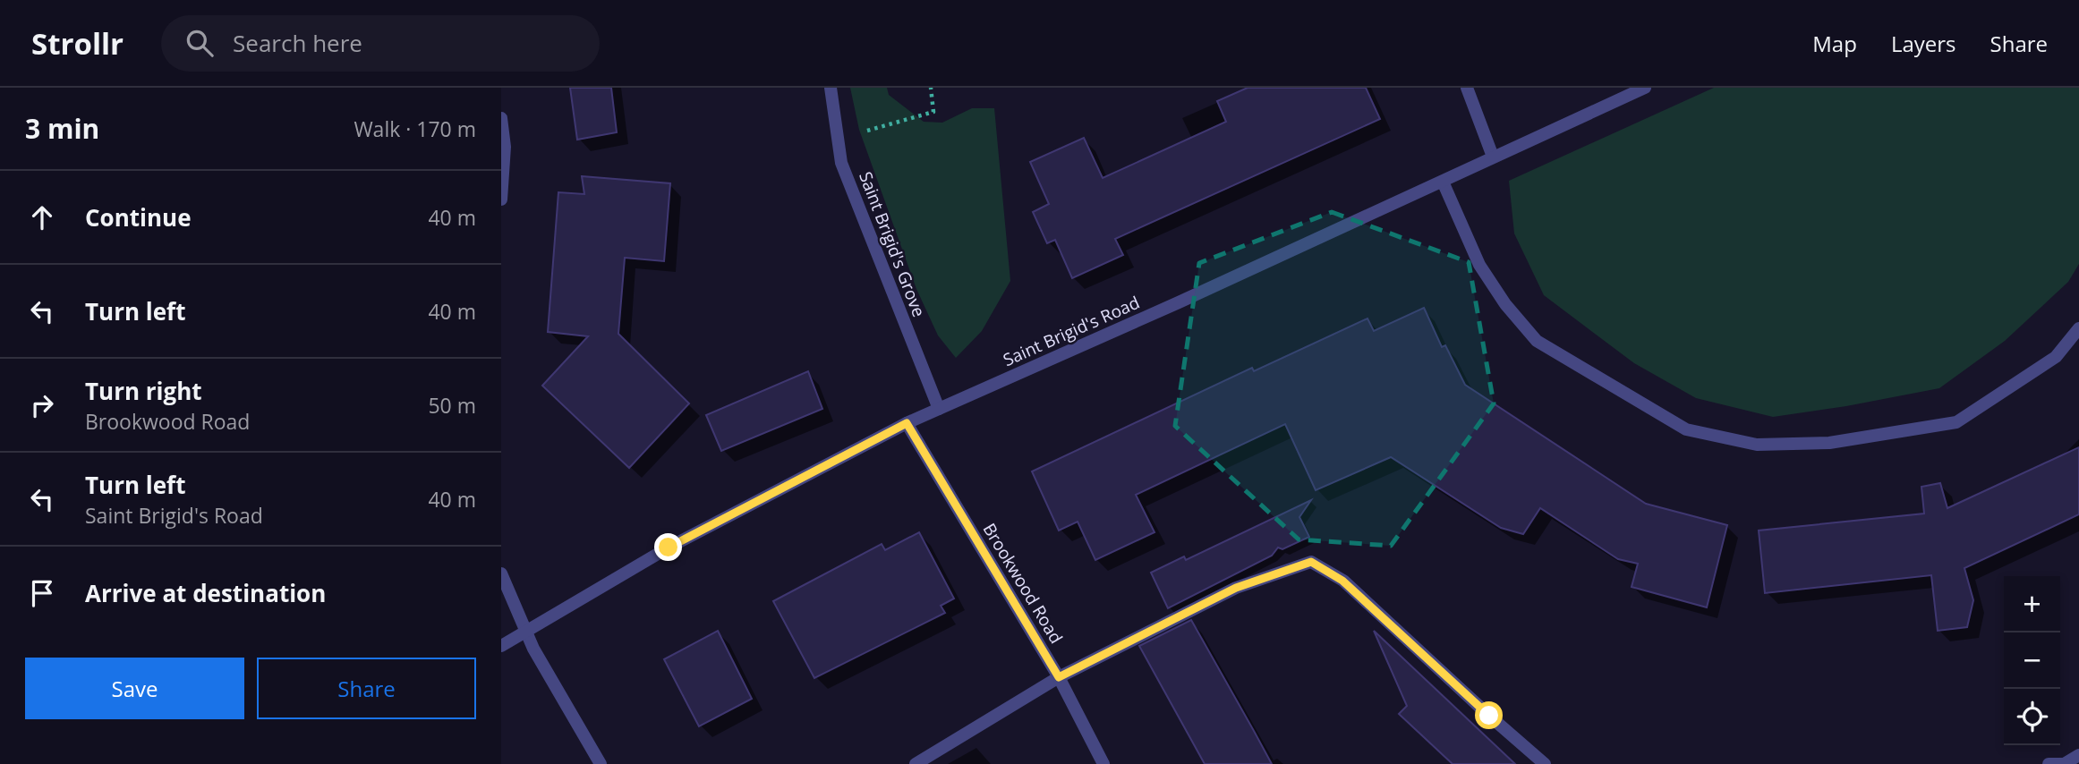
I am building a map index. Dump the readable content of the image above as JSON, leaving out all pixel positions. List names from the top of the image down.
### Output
{
  "streets": {
    "street": ["Saint Brigid's Grove", "Saint Brigid's Road", "Brookwood Road"]
  },
  "crossings": [
    ["Saint Brigid's Grove", "Saint Brigid's Road"],
    ["Saint Brigid's Road", "Brookwood Road"]
  ],
  "page": {
    "header": "Strollr",
    "search": "Search here",
    "nav": ["Map", "Layers", "Share"],
    "heading": ["3 min", "Walk · 170 m"],
    "list": [
      ["Continue", "40 m"],
      ["Turn left", "40 m"],
      ["Turn right", "Brookwood Road", "50 m"],
      ["Turn left", "Saint Brigid's Road", "40 m"],
      "Arrive at destination"
    ],
    "map_buttons": ["+", "−"],
    "buttons": ["Save", "Share"]
  }
}
